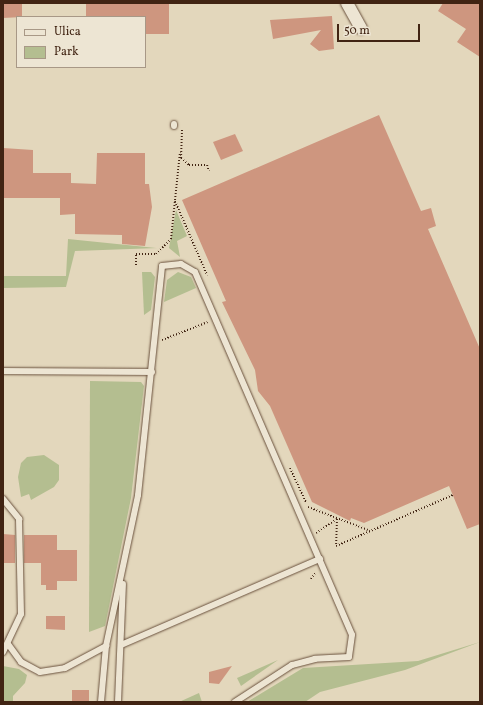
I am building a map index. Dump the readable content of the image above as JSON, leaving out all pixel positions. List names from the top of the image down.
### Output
{
  "legend": ["Ulica", "Park"],
  "scale_bar": "50 m"
}
